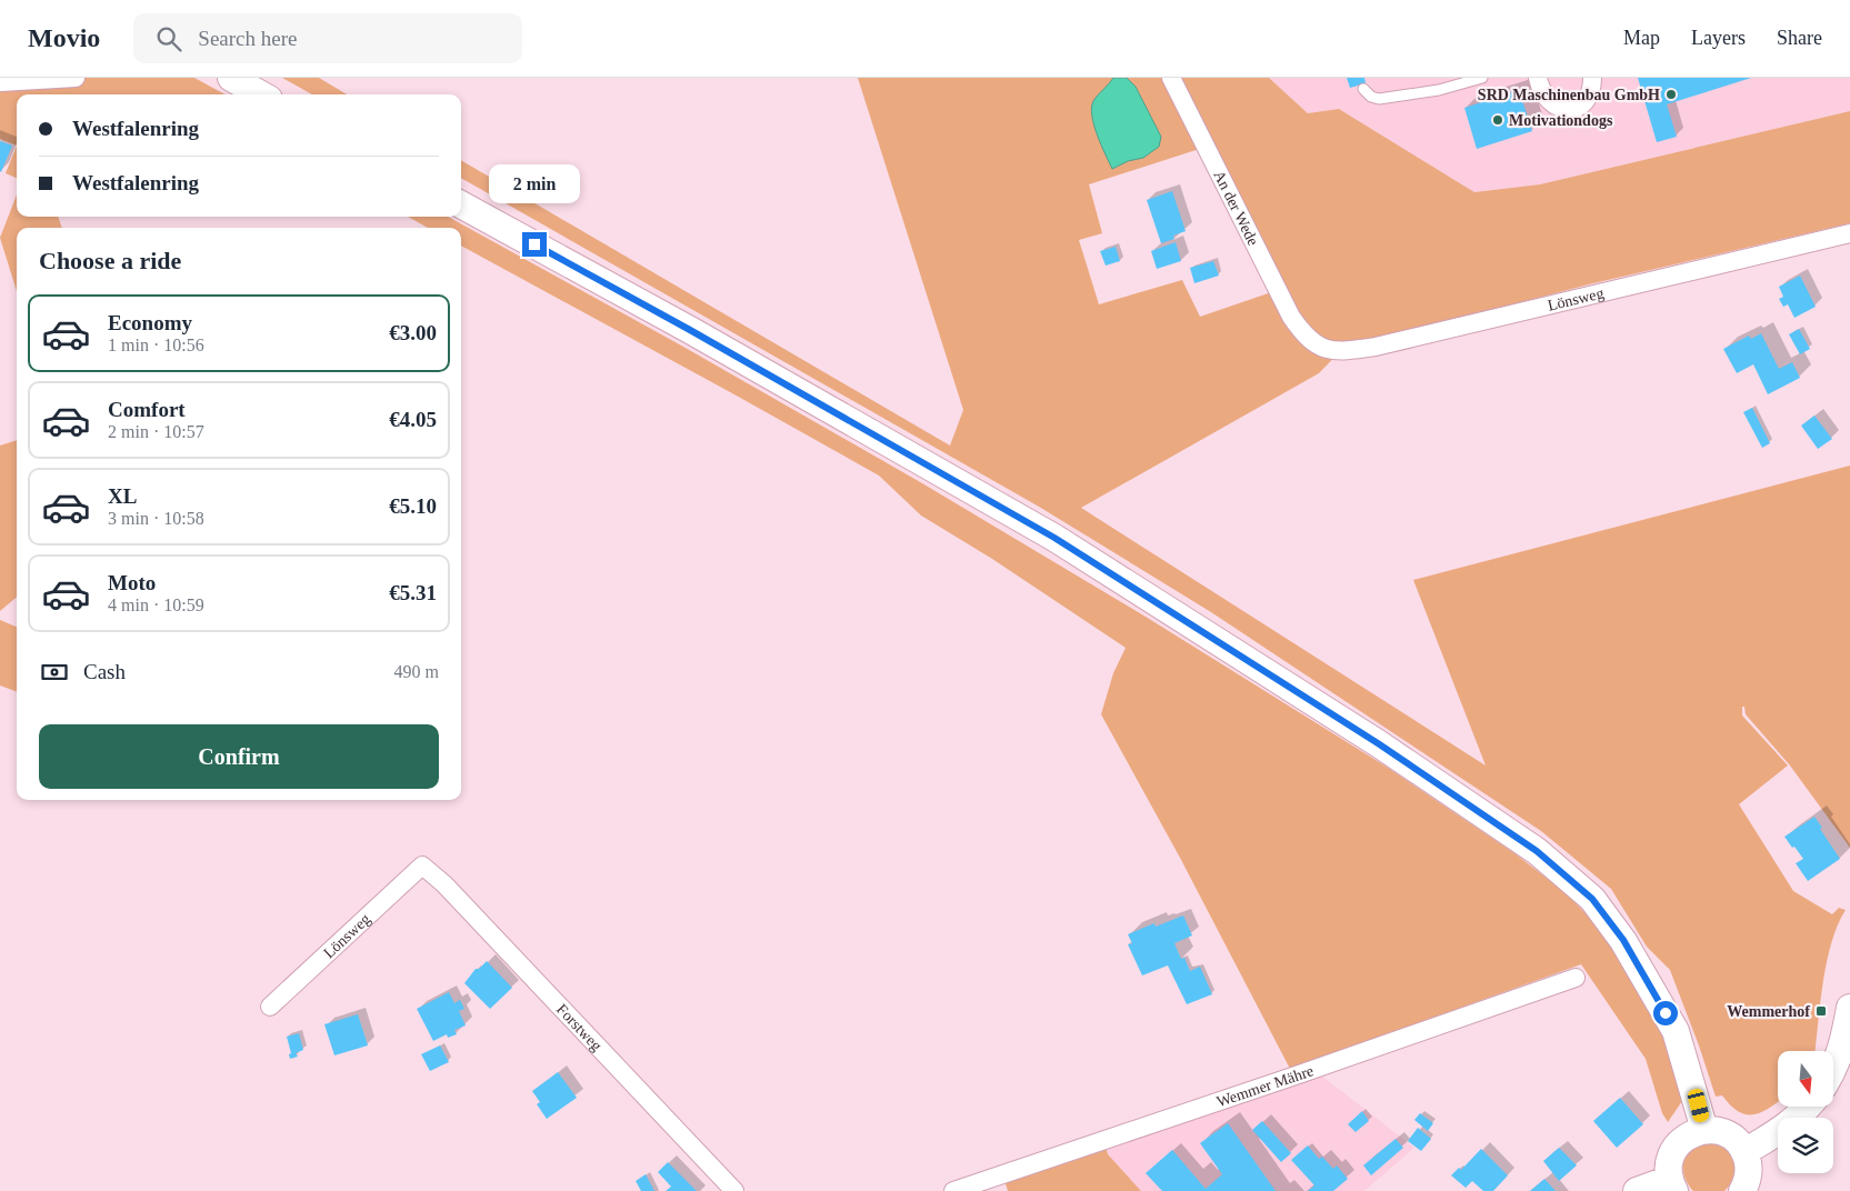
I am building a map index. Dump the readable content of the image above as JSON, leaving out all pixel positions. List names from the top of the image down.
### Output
{
  "streets": {
    "street": [
      "An der Wede",
      "Lönsweg",
      "Forstweg",
      "Wemmer Mähre"
    ]
  },
  "crossings": [
    ["An der Wede", "Lönsweg"],
    ["Lönsweg", "Forstweg"]
  ],
  "places": {
    "other": ["SRD Maschinenbau GmbH", "Motivationdogs"],
    "transit": ["Wemmerhof"]
  },
  "north": "bottom",
  "page": {
    "header": "Movio",
    "search": "Search here",
    "nav": ["Map", "Layers", "Share"],
    "banner": ["Westfalenring", "Westfalenring"],
    "bubble": "2 min",
    "heading": "Choose a ride",
    "list": [
      {
        "name": "Economy",
        "note": "1 min · 10:56",
        "value": "€3.00"
      },
      {
        "name": "Comfort",
        "note": "2 min · 10:57",
        "value": "€4.05"
      },
      {
        "name": "XL",
        "note": "3 min · 10:58",
        "value": "€5.10"
      },
      {
        "name": "Moto",
        "note": "4 min · 10:59",
        "value": "€5.31"
      }
    ],
    "pay": ["Cash", "490 m"],
    "buttons": "Confirm"
  }
}
